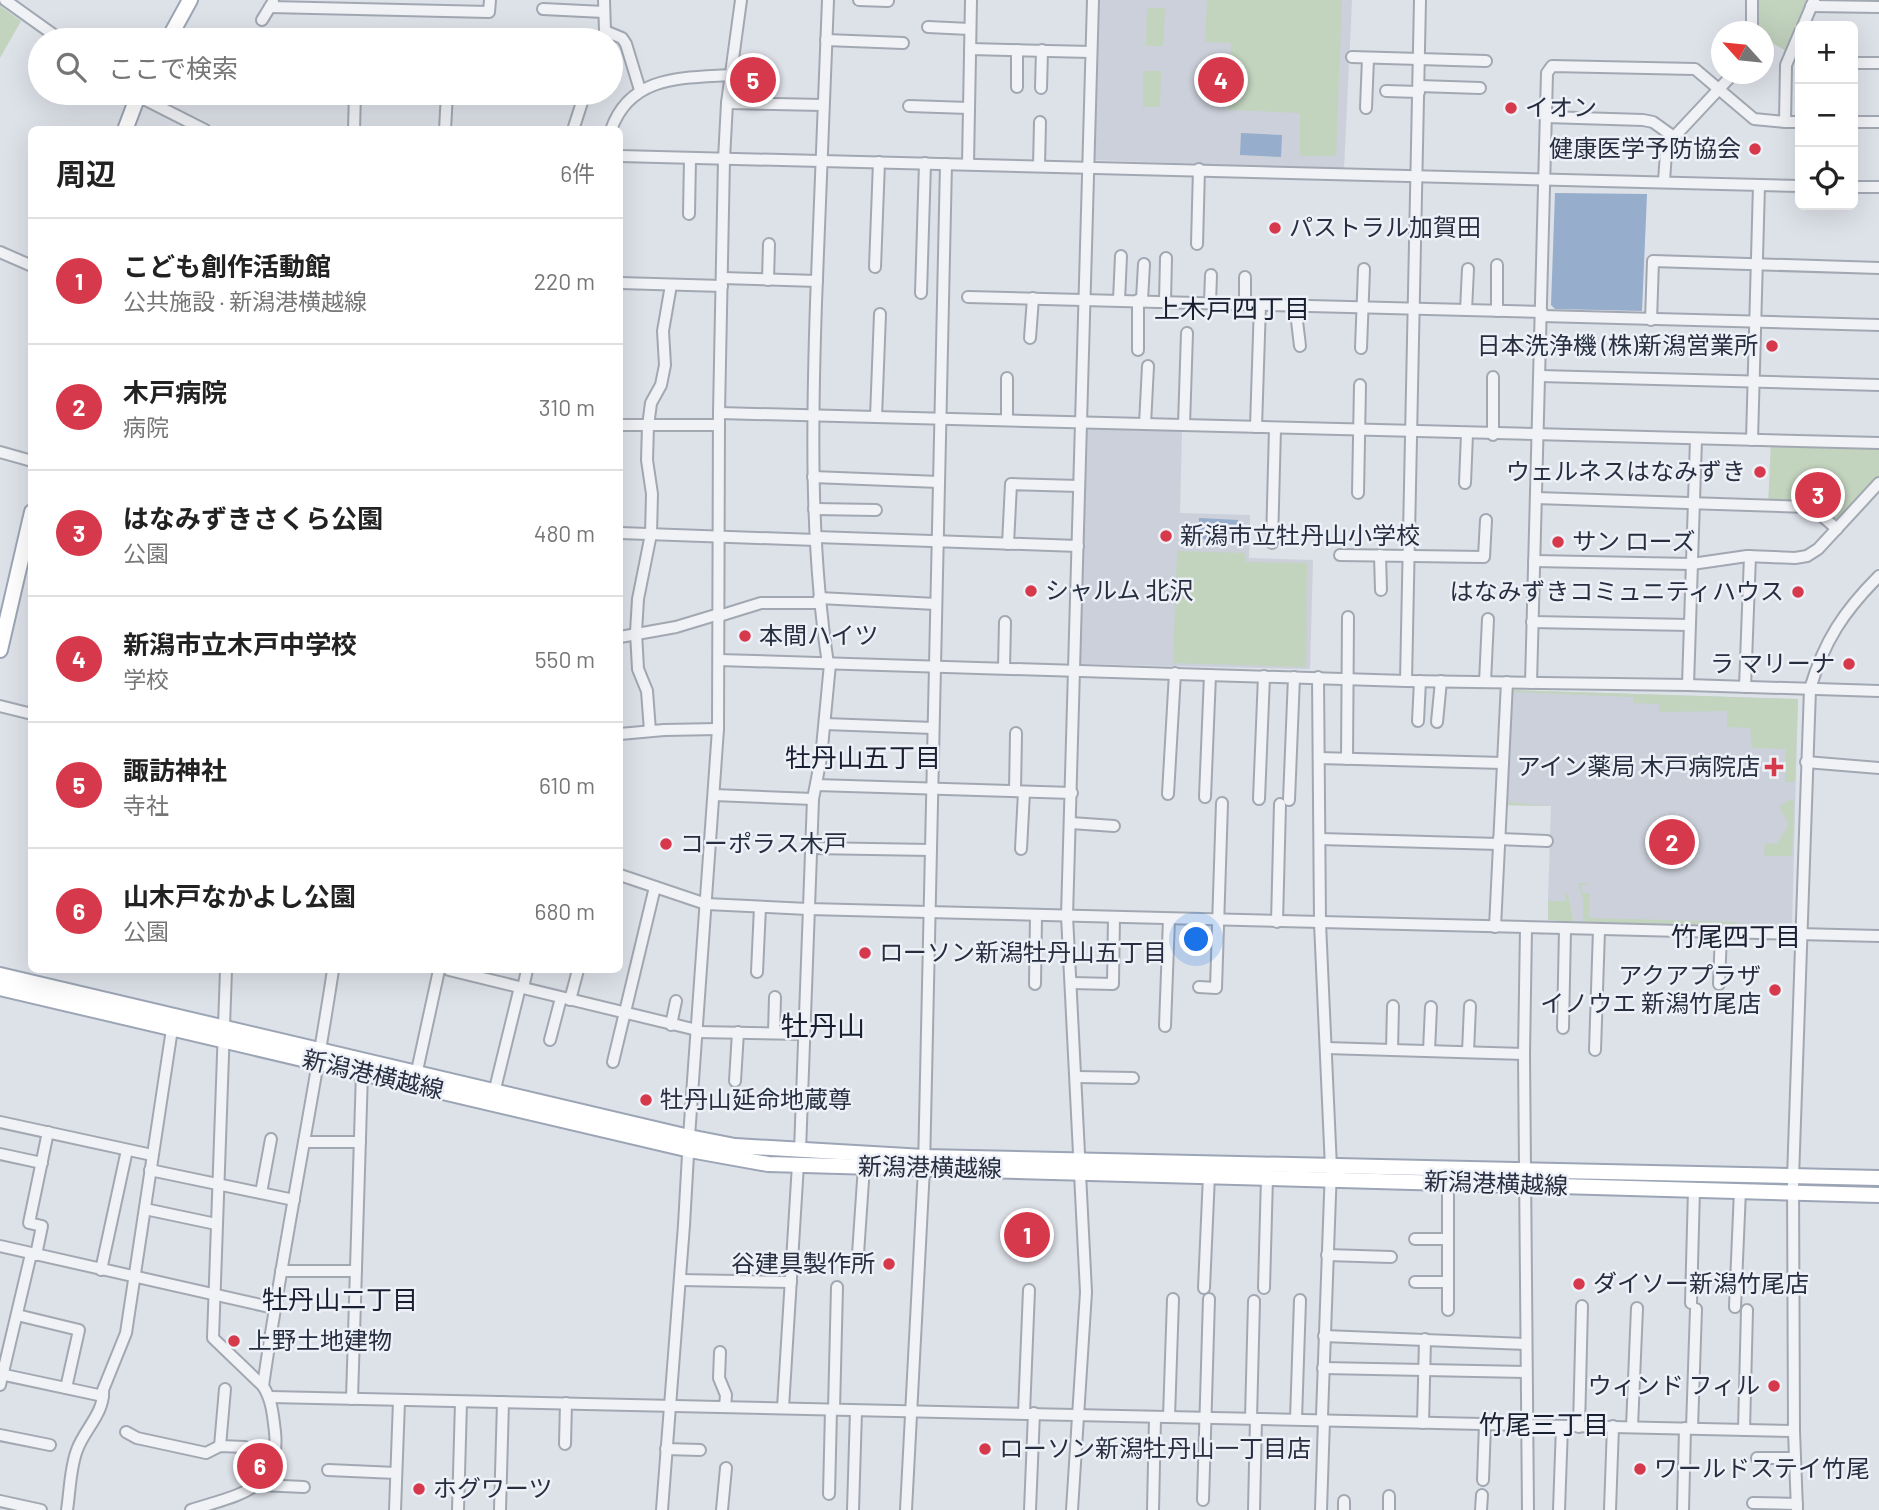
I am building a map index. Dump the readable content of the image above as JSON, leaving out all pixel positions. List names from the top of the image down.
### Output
{
  "streets": {
    "main road": ["新潟港横越線"]
  },
  "districts": [
    "上木戸四丁目",
    "牡丹山五丁目",
    "竹尾四丁目",
    "牡丹山",
    "牡丹山二丁目",
    "竹尾三丁目"
  ],
  "places": {
    "other": [
      "イオン",
      "健康医学予防協会",
      "パストラル加賀田",
      "日本洗浄機 (株)新潟営業所",
      "ウェルネスはなみずき",
      "新潟市立牡丹山小学校",
      "サン ローズ",
      "シャルム 北沢",
      "はなみずきコミュニティハウス",
      "本間ハイツ",
      "ラ マリーナ",
      "コーポラス木戸",
      "ローソン新潟牡丹山五丁目",
      "アクアプラザ イノウエ 新潟竹尾店",
      "牡丹山延命地蔵尊",
      "谷建具製作所",
      "ダイソー新潟竹尾店",
      "上野土地建物",
      "ウィンド フィル",
      "ローソン新潟牡丹山一丁目店",
      "ワールドステイ竹尾",
      "ホグワーツ"
    ],
    "health": ["アイン薬局 木戸病院店"]
  },
  "north": "top left",
  "page": {
    "map_buttons": ["+", "−"],
    "search": "ここで検索",
    "pins": [
      "4",
      "5",
      "3",
      "2",
      "1",
      "6"
    ],
    "heading": ["周辺", "6件"],
    "list": [
      {
        "mark": "1",
        "name": "こども創作活動館",
        "note": "公共施設 · 新潟港横越線",
        "value": "220 m"
      },
      {
        "mark": "2",
        "name": "木戸病院",
        "note": "病院",
        "value": "310 m"
      },
      {
        "mark": "3",
        "name": "はなみずきさくら公園",
        "note": "公園",
        "value": "480 m"
      },
      {
        "mark": "4",
        "name": "新潟市立木戸中学校",
        "note": "学校",
        "value": "550 m"
      },
      {
        "mark": "5",
        "name": "諏訪神社",
        "note": "寺社",
        "value": "610 m"
      },
      {
        "mark": "6",
        "name": "山木戸なかよし公園",
        "note": "公園",
        "value": "680 m"
      }
    ]
  }
}
